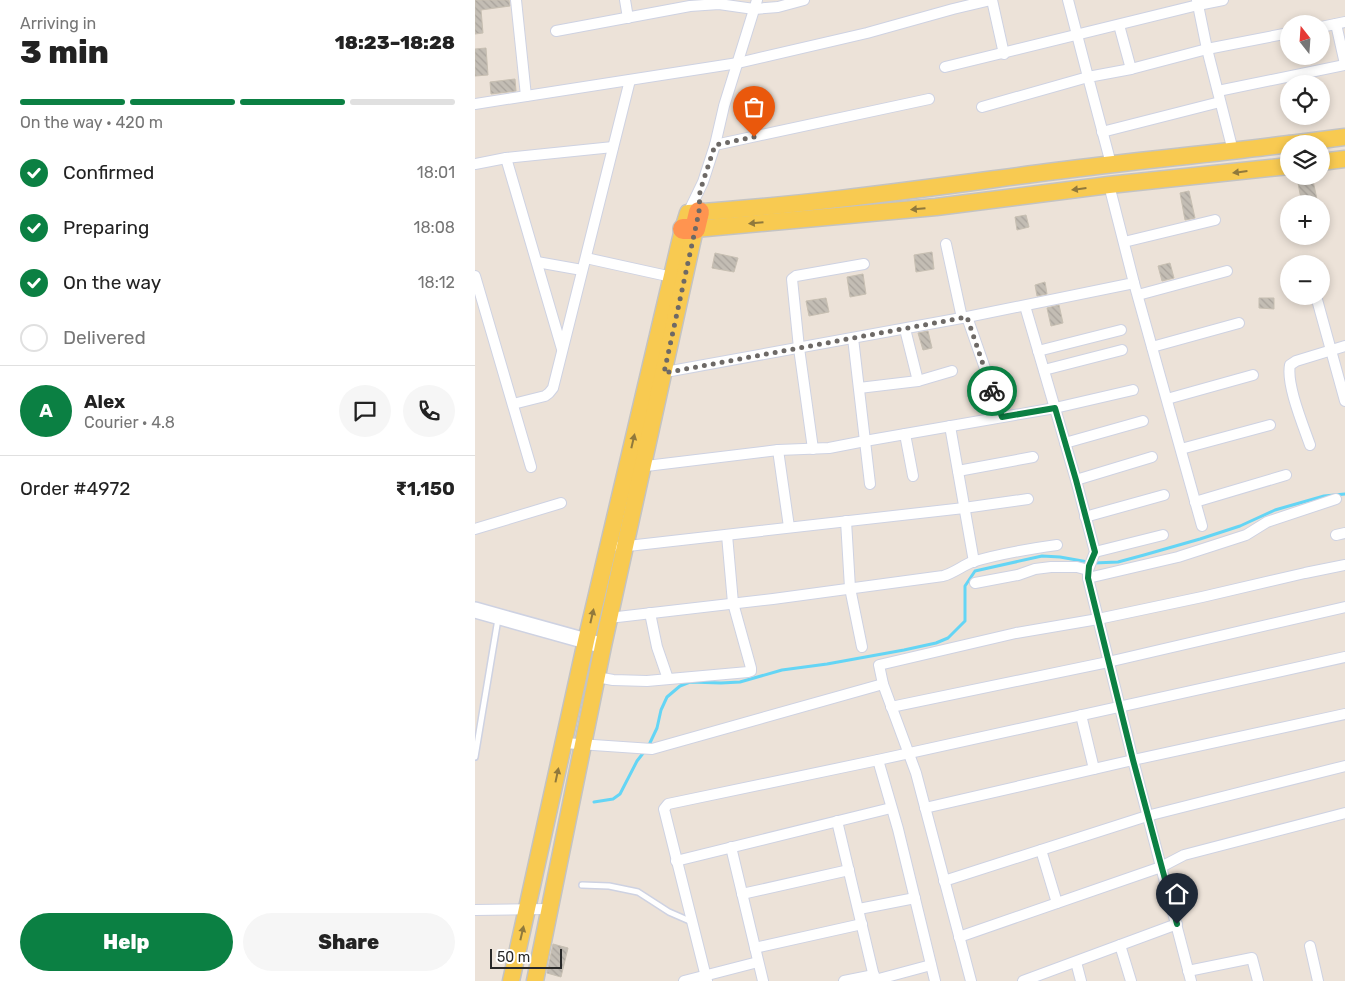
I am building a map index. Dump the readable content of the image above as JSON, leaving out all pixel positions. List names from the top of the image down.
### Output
{
  "scale_bar": "50 m",
  "north": "top",
  "page": {
    "heading": ["3 min", "Arriving in", "18:23–18:28"],
    "panel": [
      "Alex",
      "Courier · 4.8",
      "Order #4972",
      "₹1,150"
    ],
    "map_buttons": ["+", "−"],
    "bar": "On the way · 420 m",
    "list": [
      ["Confirmed", "18:01"],
      ["Preparing", "18:08"],
      ["On the way", "18:12"],
      "Delivered"
    ],
    "round": "A",
    "buttons": ["Help", "Share"],
    "scale": "50 m"
  }
}
